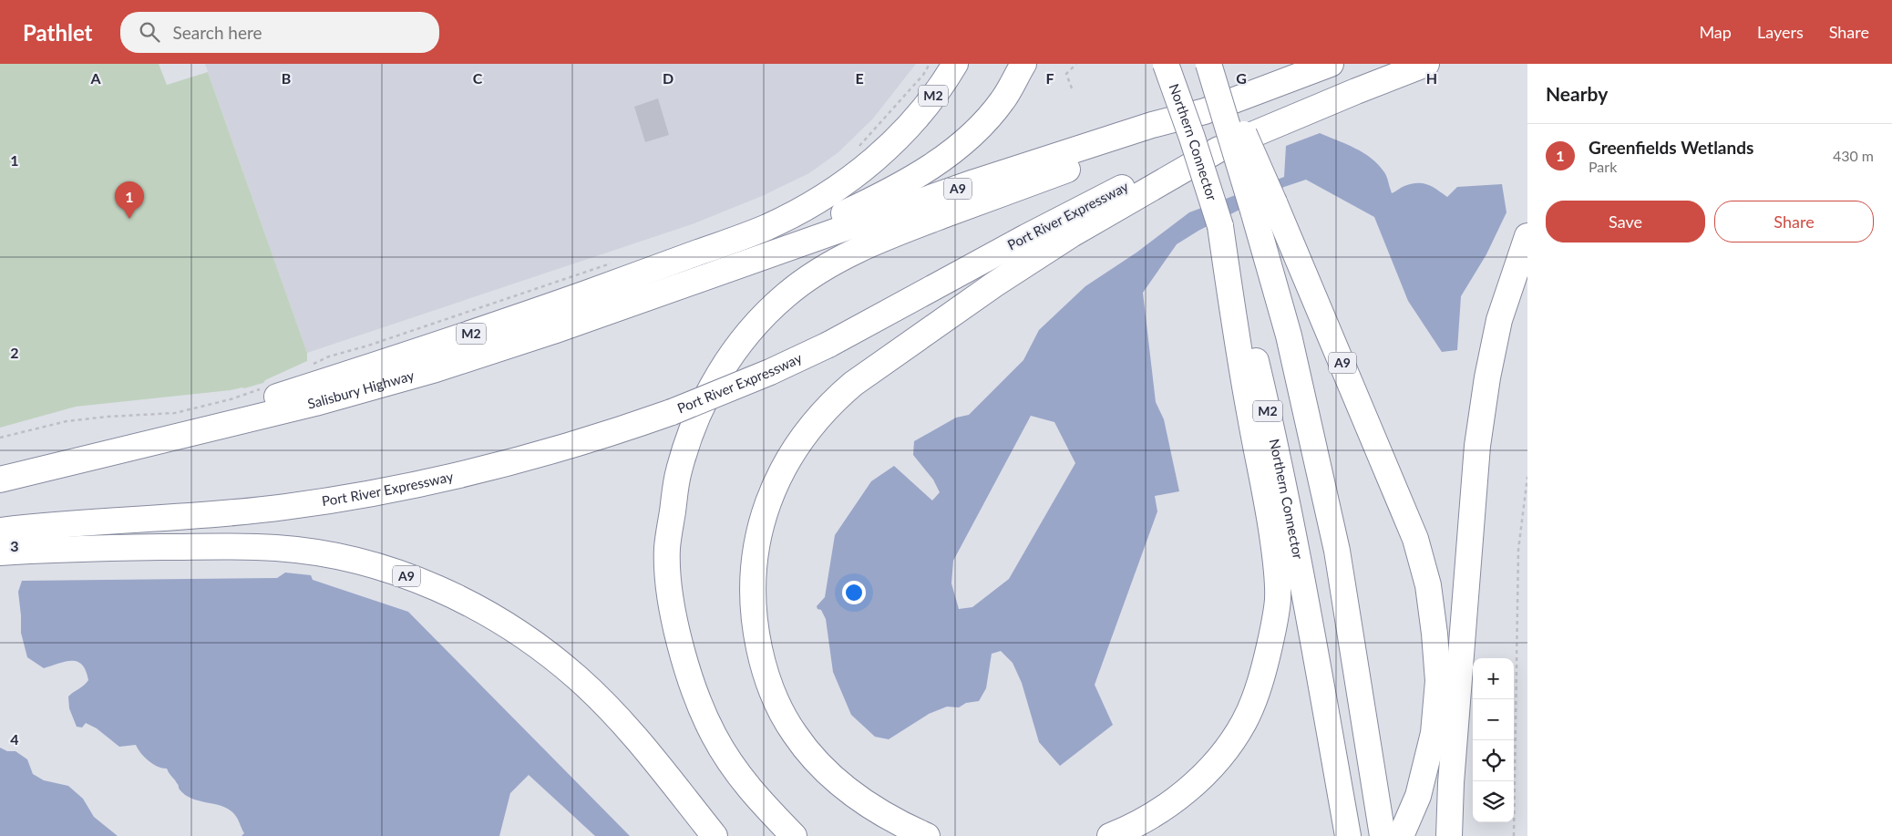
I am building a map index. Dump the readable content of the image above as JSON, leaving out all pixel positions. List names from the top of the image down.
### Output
{
  "streets": {
    "highway": [
      "M2",
      "Northern Connector",
      "A9",
      "Port River Expressway",
      "Salisbury Highway"
    ]
  },
  "crossings": [
    ["M2", "A9"],
    ["A9", "Salisbury Highway"]
  ],
  "page": {
    "header": "Pathlet",
    "search": "Search here",
    "nav": ["Map", "Layers", "Share"],
    "heading": "Nearby",
    "list": [
      {
        "mark": "1",
        "name": "Greenfields Wetlands",
        "note": "Park",
        "value": "430 m"
      }
    ],
    "pins": "1",
    "buttons": ["Save", "Share"],
    "map_buttons": ["+", "−"]
  },
  "grid": {
    "columns": [
      "A",
      "B",
      "C",
      "D",
      "E",
      "F",
      "G",
      "H"
    ],
    "rows": [
      "1",
      "2",
      "3",
      "4"
    ]
  }
}
